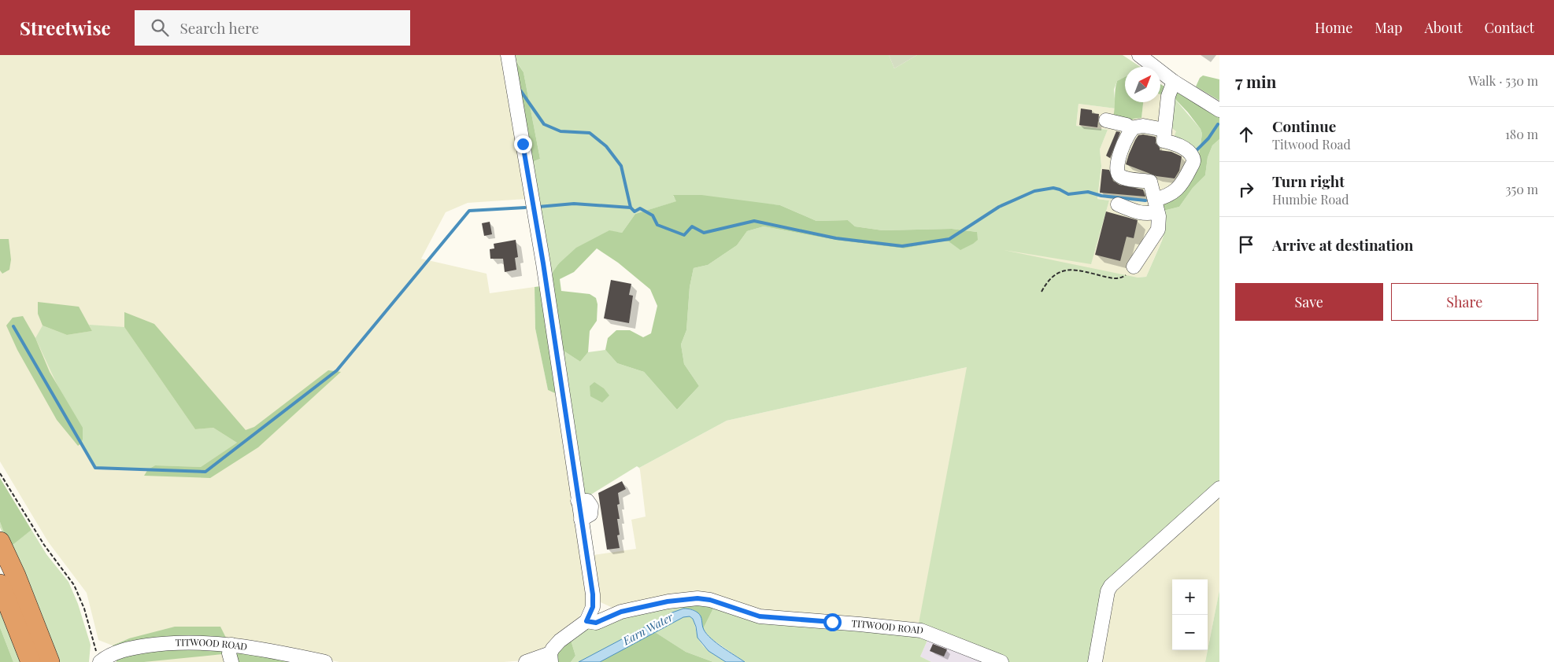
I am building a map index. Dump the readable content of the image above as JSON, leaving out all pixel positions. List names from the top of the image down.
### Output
{
  "streets": {
    "street": ["TITWOOD ROAD"]
  },
  "water": ["Earn Water"],
  "north": "top right",
  "page": {
    "header": "Streetwise",
    "search": "Search here",
    "nav": [
      "Home",
      "Map",
      "About",
      "Contact"
    ],
    "heading": ["7 min", "Walk · 530 m"],
    "list": [
      ["Continue", "Titwood Road", "180 m"],
      ["Turn right", "Humbie Road", "350 m"],
      "Arrive at destination"
    ],
    "buttons": ["Save", "Share"],
    "map_buttons": ["+", "−"]
  }
}
